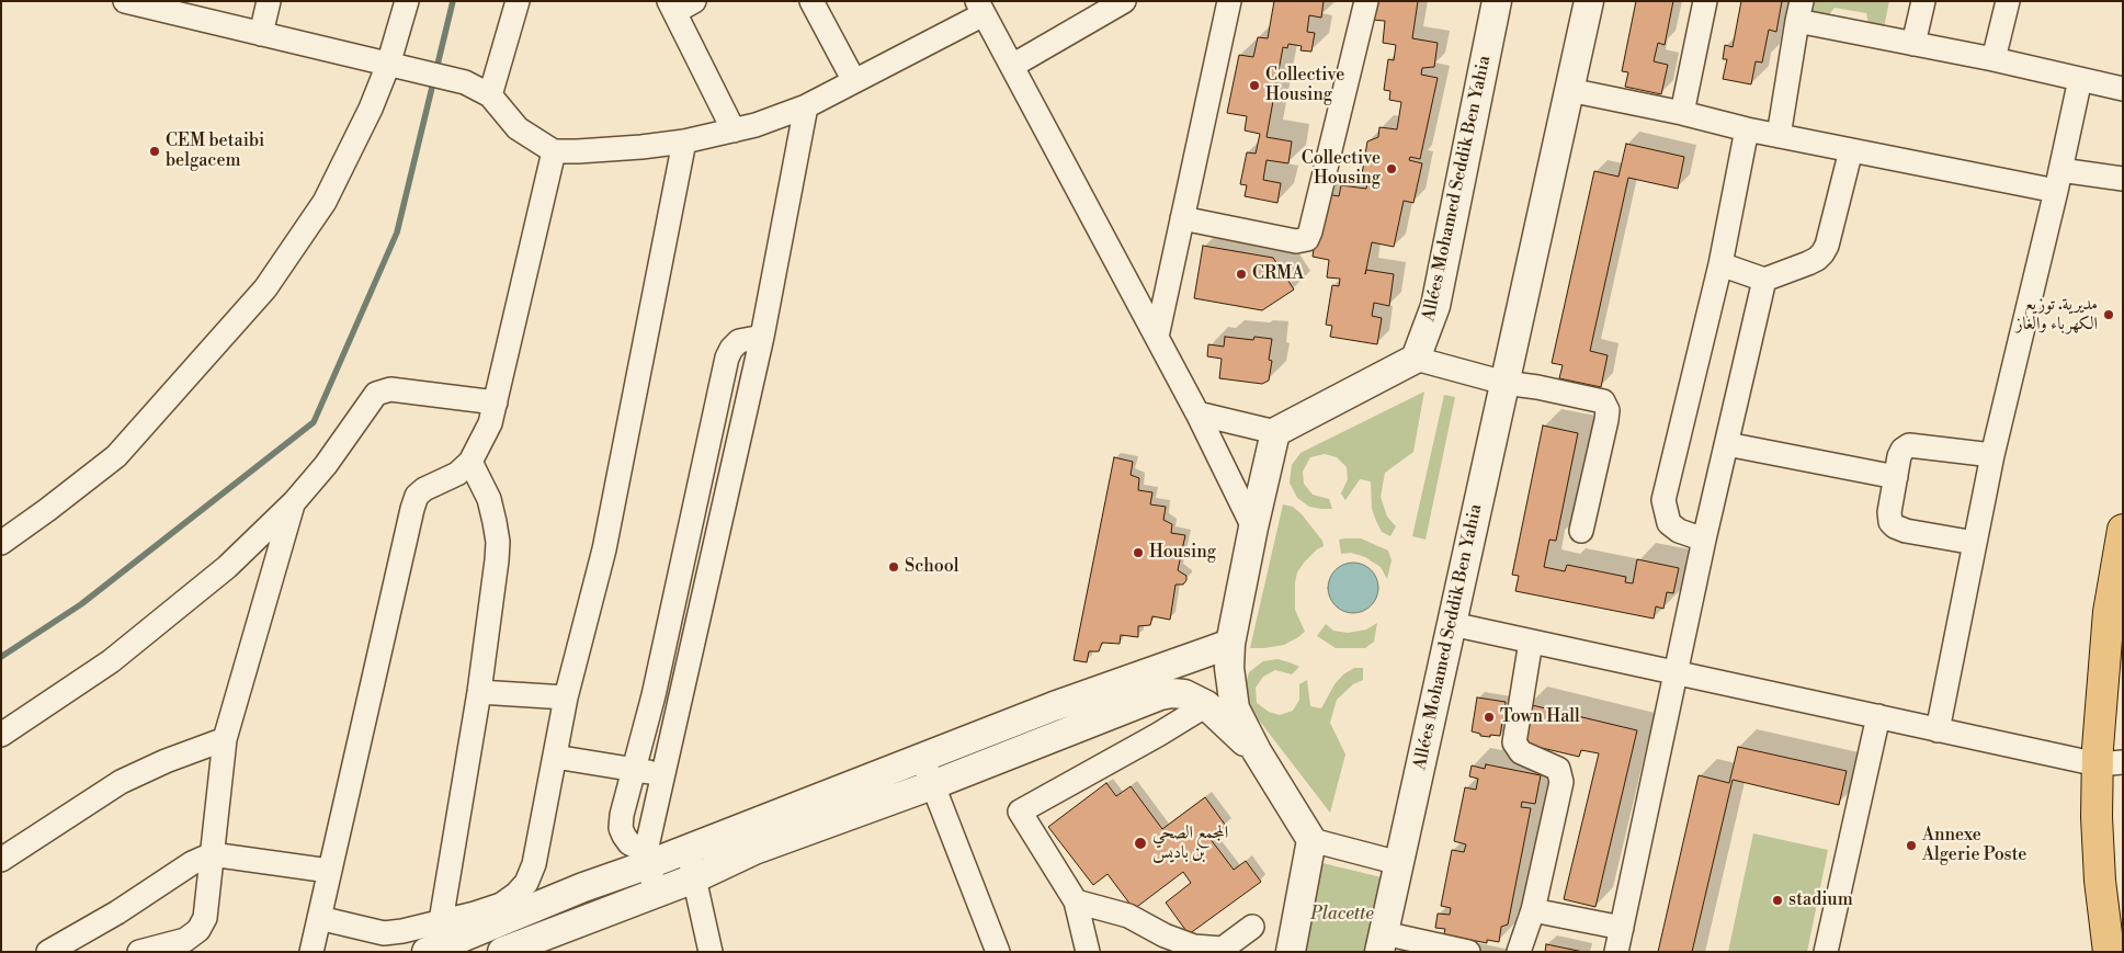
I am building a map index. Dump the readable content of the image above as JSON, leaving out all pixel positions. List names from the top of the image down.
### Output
{
  "streets": {
    "street": ["Allées Mohamed Seddik Ben Yahia"]
  },
  "parks": ["Placette"],
  "places": [
    "ِCollective Housing",
    "CEM betaibi belgacem",
    "Collective Housing",
    "CRMA",
    "مديرية. توزيع الكهرباء والغاز",
    "Housing",
    "School",
    "Town Hall",
    "المجمع الصحي بن باديس",
    "Annexe Algerie Poste",
    "stadium"
  ]
}
